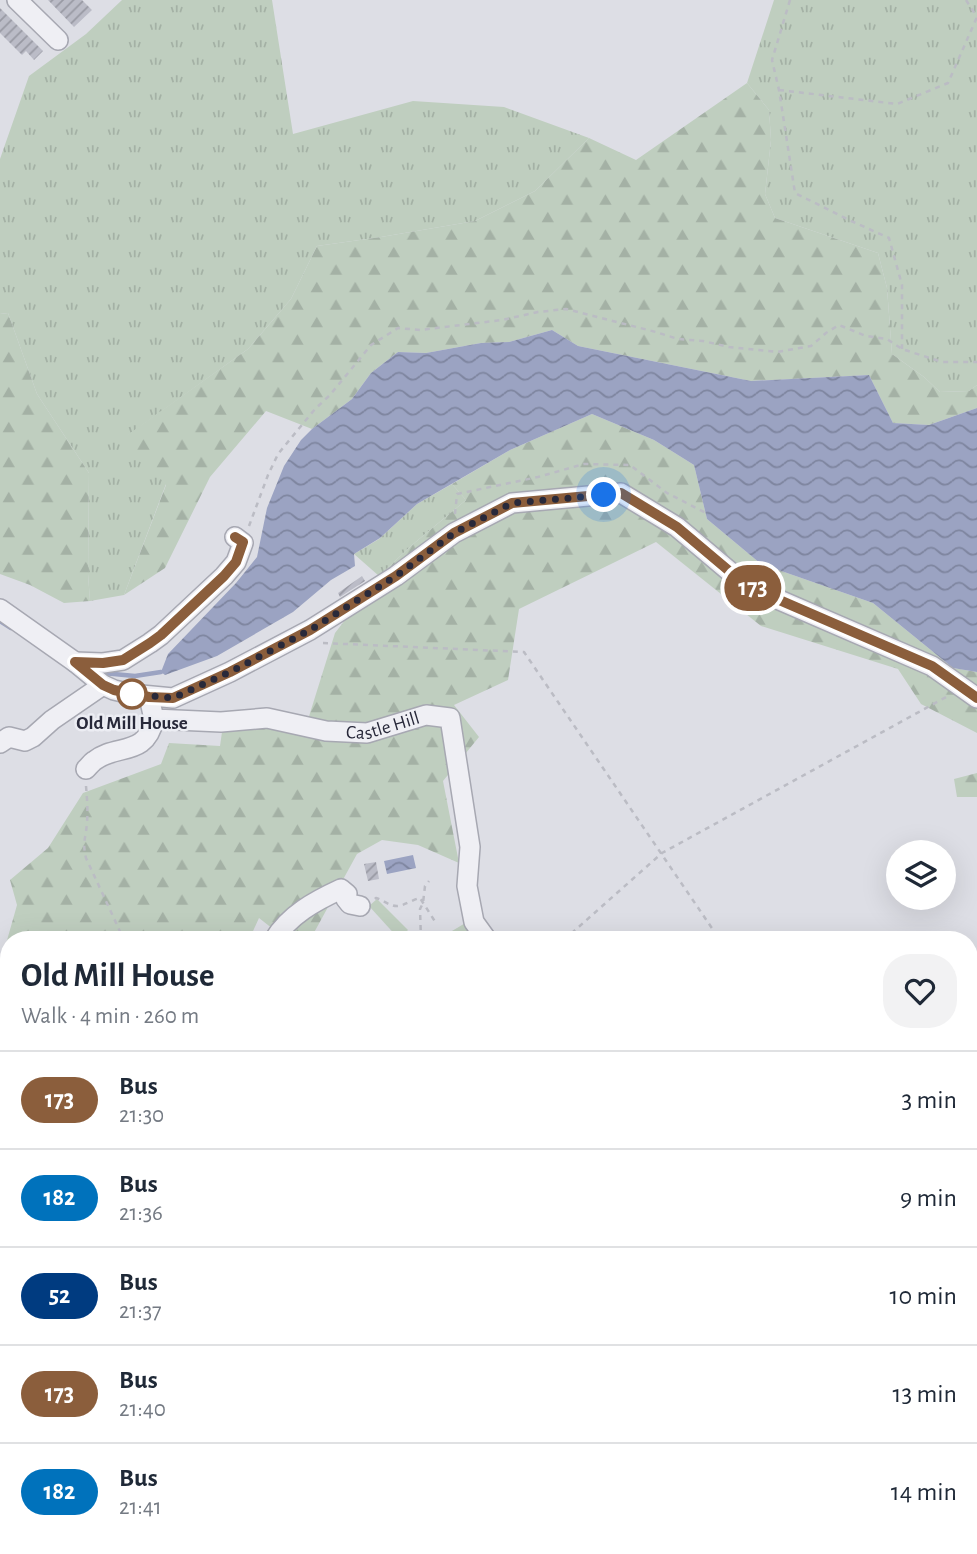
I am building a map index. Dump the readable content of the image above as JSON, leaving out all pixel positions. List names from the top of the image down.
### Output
{
  "streets": {
    "street": ["Castle Hill"]
  },
  "places": ["Old Mill House"],
  "lines": ["bus line 173"],
  "page": {
    "on_map": "173",
    "heading": ["Old Mill House", "Walk · 4 min · 260 m"],
    "list": [
      {
        "mark": "173",
        "name": "Bus",
        "note": "21:30",
        "value": "3 min"
      },
      {
        "mark": "182",
        "name": "Bus",
        "note": "21:36",
        "value": "9 min"
      },
      {
        "mark": "52",
        "name": "Bus",
        "note": "21:37",
        "value": "10 min"
      },
      {
        "mark": "173",
        "name": "Bus",
        "note": "21:40",
        "value": "13 min"
      },
      {
        "mark": "182",
        "name": "Bus",
        "note": "21:41",
        "value": "14 min"
      }
    ]
  }
}
